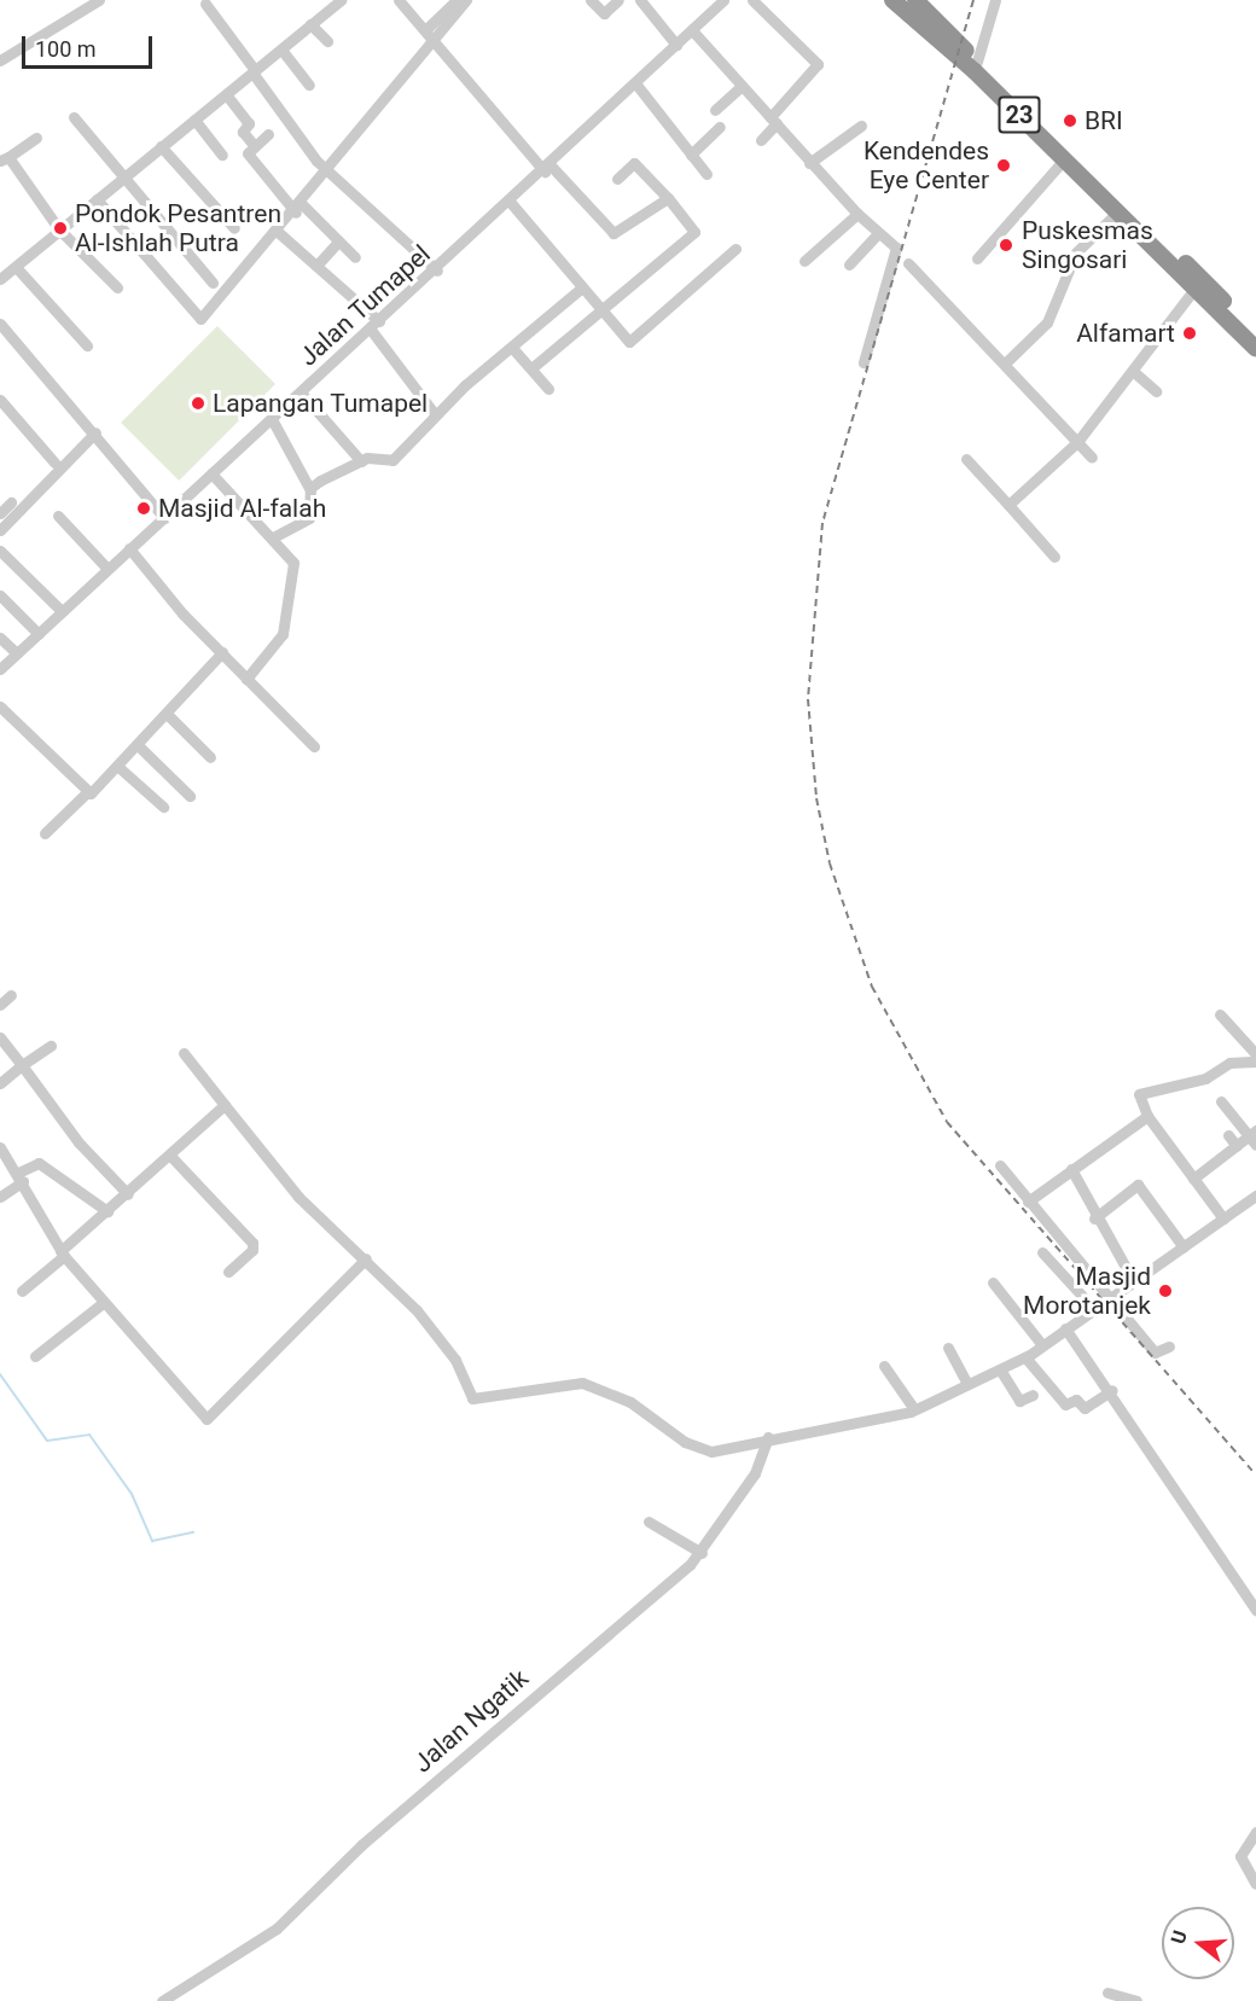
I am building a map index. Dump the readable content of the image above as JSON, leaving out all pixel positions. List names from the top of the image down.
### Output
{
  "streets": {
    "highway": ["23"],
    "street": ["Jalan Tumapel", "Jalan Ngatik"]
  },
  "places": [
    "BRI",
    "Kendendes Eye Center",
    "Pondok Pesantren Al-Ishlah Putra",
    "Puskesmas Singosari",
    "Alfamart",
    "Lapangan Tumapel",
    "Masjid Al-falah",
    "Masjid Morotanjek"
  ],
  "scale_bar": "100 m",
  "north": "left"
}
